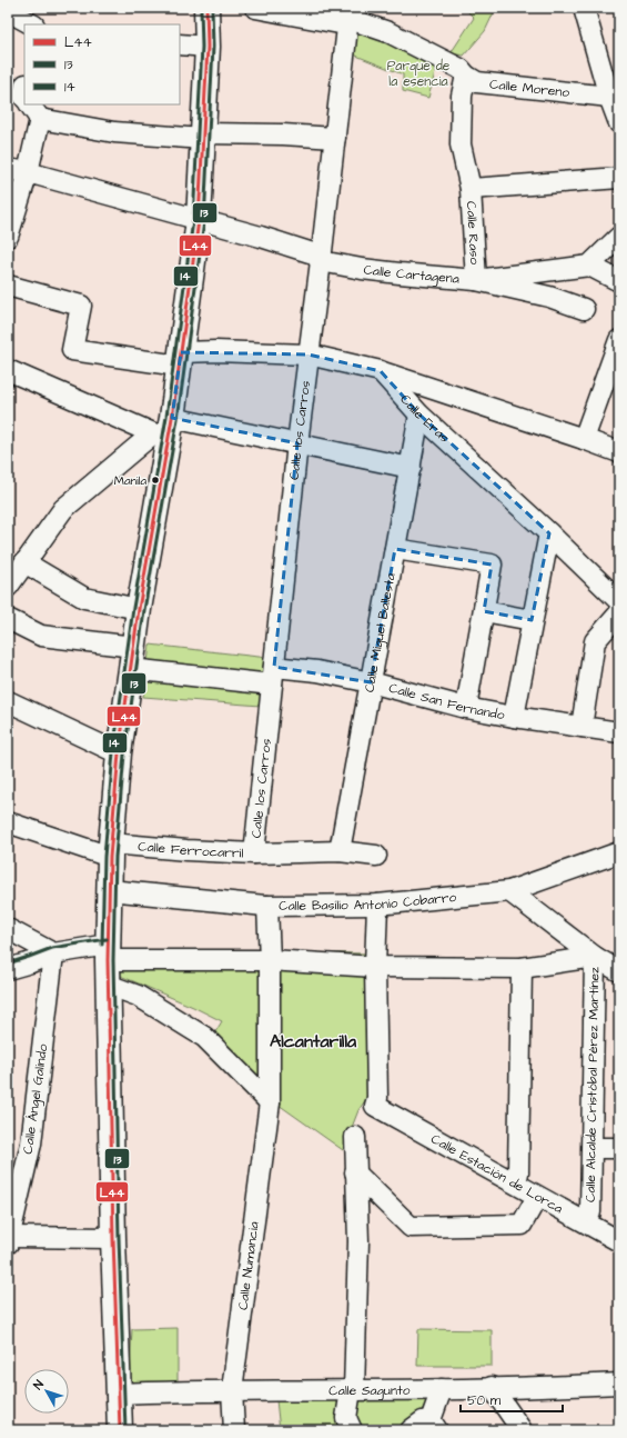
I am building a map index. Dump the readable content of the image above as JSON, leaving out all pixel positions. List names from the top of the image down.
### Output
{
  "streets": {
    "street": [
      "Calle Moreno",
      "Calle Raso",
      "Calle Cartagena",
      "Calle Eras",
      "Calle los Carros",
      "Calle Miguel Ballesta",
      "Calle San Fernando",
      "Calle Ferrocarril",
      "Calle Basilio Antonio Cobarro",
      "Calle Alcalde Cristóbal Pérez Martínez",
      "Calle Ángel Galindo",
      "Calle Estación de Lorca",
      "Calle Numancia",
      "Calle Sagunto"
    ]
  },
  "crossings": [
    ["Calle Moreno", "Calle Raso"],
    ["Calle Moreno", "Calle los Carros"],
    ["Calle Raso", "Calle Cartagena"],
    ["Calle Cartagena", "Calle los Carros"],
    ["Calle Eras", "Calle Miguel Ballesta"],
    ["Calle los Carros", "Calle San Fernando"],
    ["Calle los Carros", "Calle Ferrocarril"],
    ["Calle Miguel Ballesta", "Calle San Fernando"],
    ["Calle Miguel Ballesta", "Calle Ferrocarril"],
    ["Calle Basilio Antonio Cobarro", "Calle Numancia"],
    ["Calle Alcalde Cristóbal Pérez Martínez", "Calle Estación de Lorca"],
    ["Calle Numancia", "Calle Sagunto"]
  ],
  "districts": ["Alcantarilla"],
  "parks": ["Parque de la esencia"],
  "places": ["Manila"],
  "lines": ["transit line L44", "transit line 13", "transit line 14"],
  "legend": ["L44", "13", "14"],
  "scale_bar": "50 m",
  "north": "top left"
}
